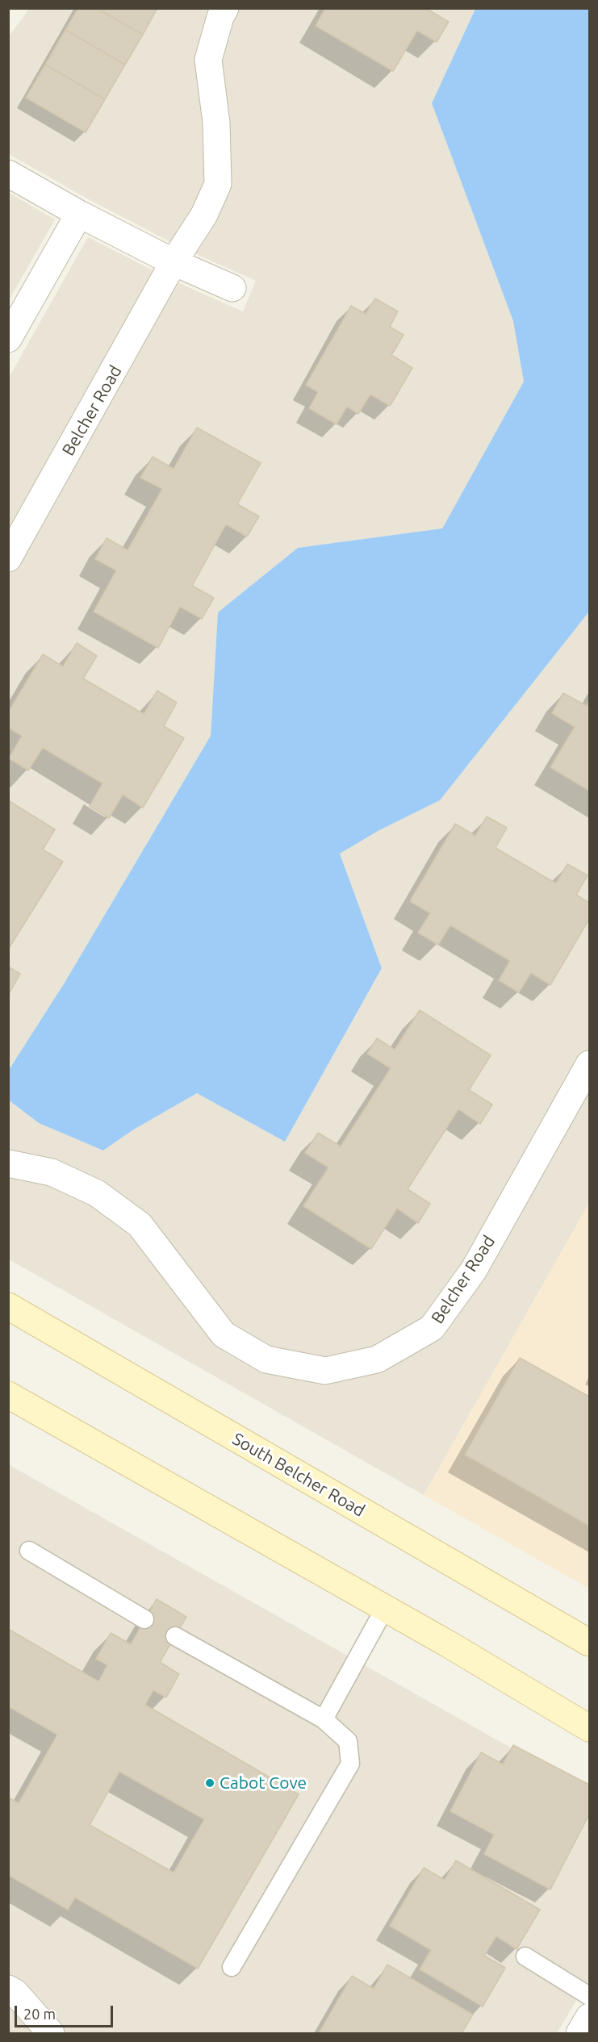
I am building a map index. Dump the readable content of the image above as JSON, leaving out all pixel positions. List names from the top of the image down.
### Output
{
  "streets": {
    "main road": ["South Belcher Road"],
    "street": ["Belcher Road"]
  },
  "places": ["Cabot Cove"],
  "scale_bar": "20 m"
}
